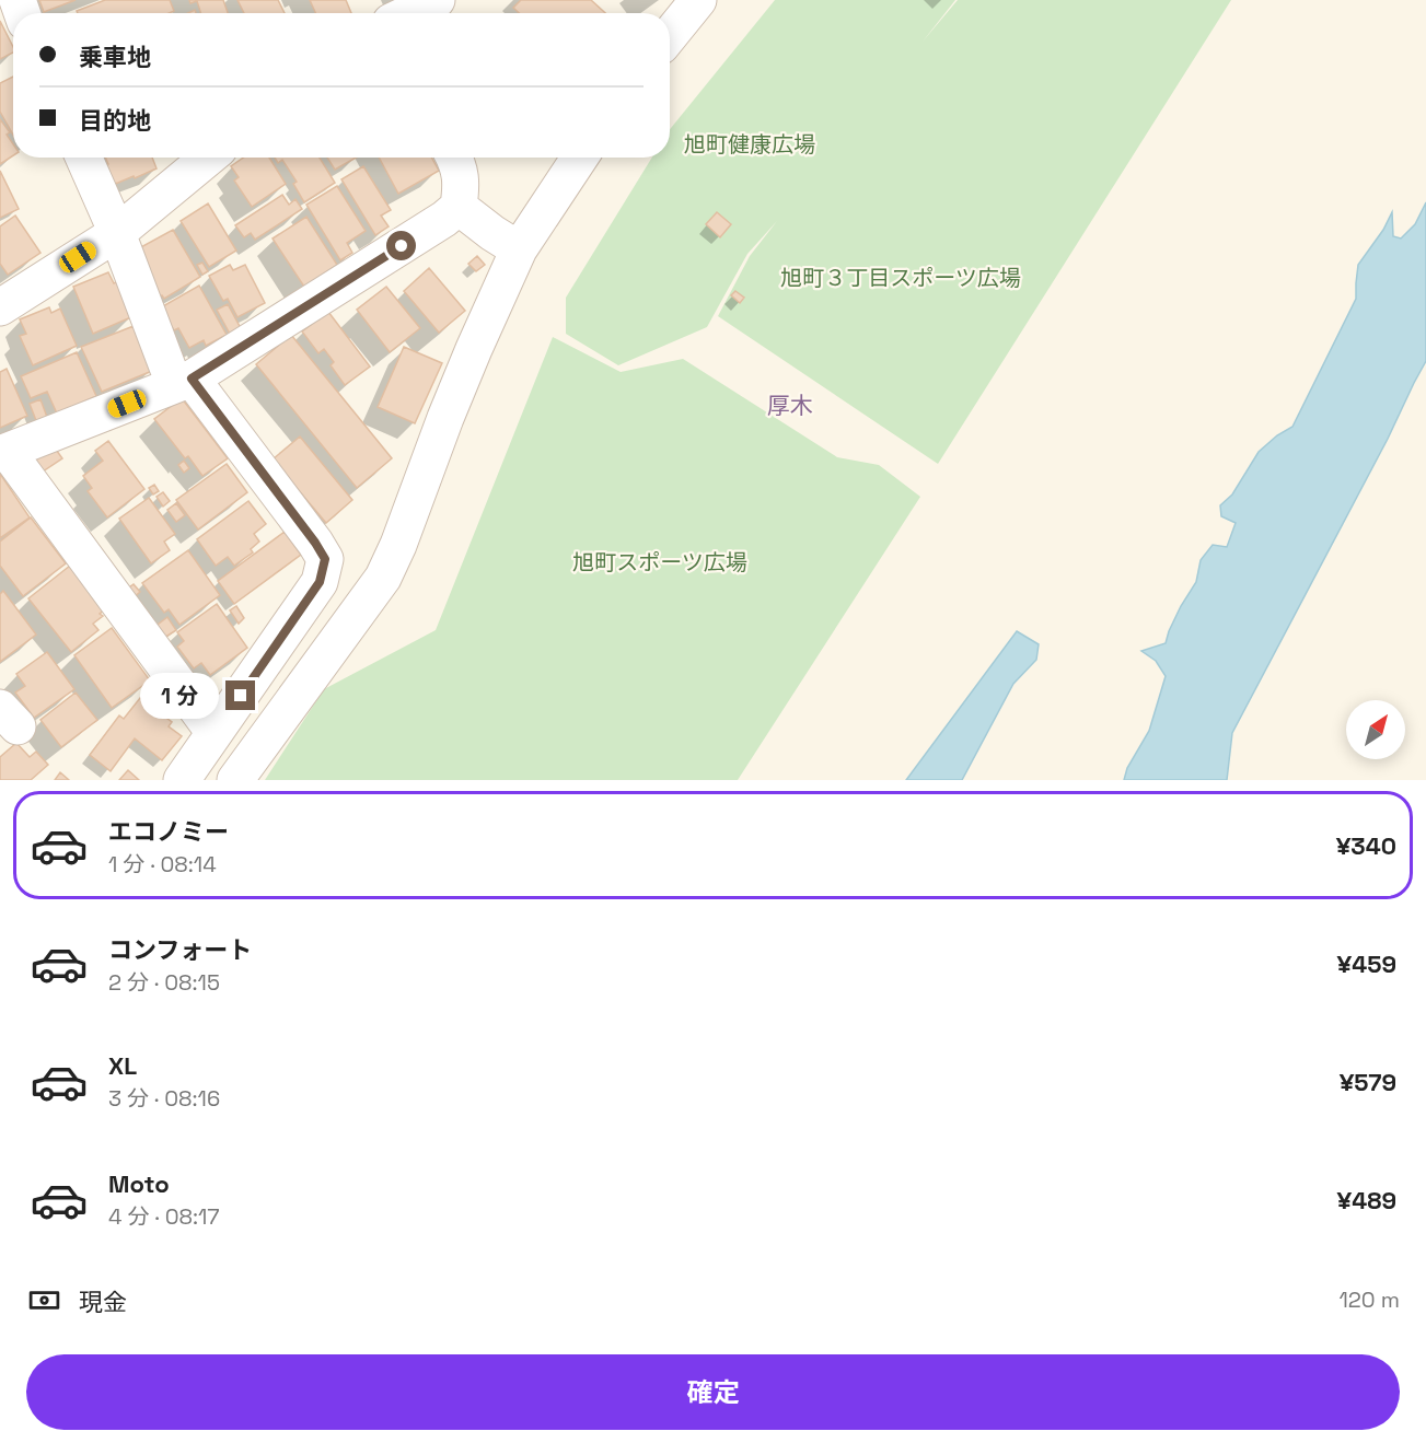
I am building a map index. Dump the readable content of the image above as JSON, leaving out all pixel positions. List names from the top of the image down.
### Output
{
  "districts": ["厚木"],
  "parks": ["旭町健康広場", "旭町３丁目スポーツ広場", "旭町スポーツ広場"],
  "north": "top right",
  "page": {
    "banner": ["乗車地", "目的地"],
    "bubble": "1 分",
    "list": [
      {
        "name": "エコノミー",
        "note": "1 分 · 08:14",
        "value": "¥340"
      },
      {
        "name": "コンフォート",
        "note": "2 分 · 08:15",
        "value": "¥459"
      },
      {
        "name": "XL",
        "note": "3 分 · 08:16",
        "value": "¥579"
      },
      {
        "name": "Moto",
        "note": "4 分 · 08:17",
        "value": "¥489"
      }
    ],
    "pay": ["現金", "120 m"],
    "buttons": "確定"
  }
}
